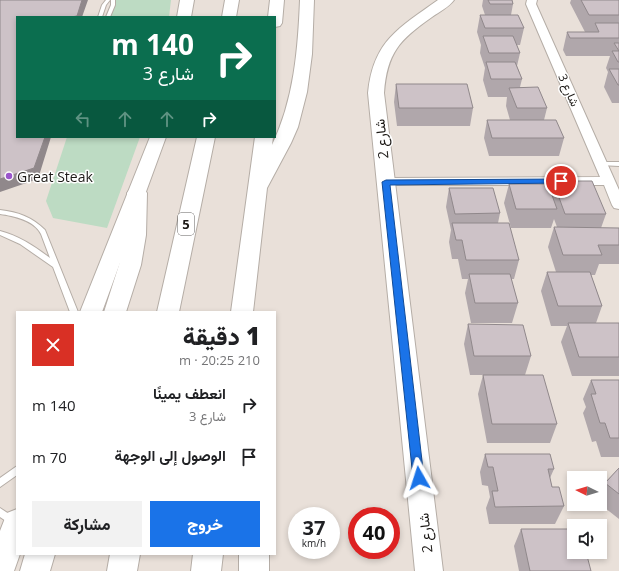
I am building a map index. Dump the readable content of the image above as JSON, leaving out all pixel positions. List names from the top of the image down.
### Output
{
  "streets": {
    "highway": ["5"],
    "street": ["شارع 3", "شارع 2"]
  },
  "places": ["Great Steak"],
  "north": "left",
  "page": {
    "turn": ["140 m", "شارع 3"],
    "heading": ["1 دقيقة", "210 m · 20:25"],
    "list": [
      {
        "name": "انعطف يمينًا",
        "note": "شارع 3",
        "value": "140 m"
      },
      {
        "name": "الوصول إلى الوجهة",
        "value": "70 m"
      }
    ],
    "buttons": ["خروج", "مشاركة"],
    "speed": "37 km/h",
    "limit": "40"
  }
}
